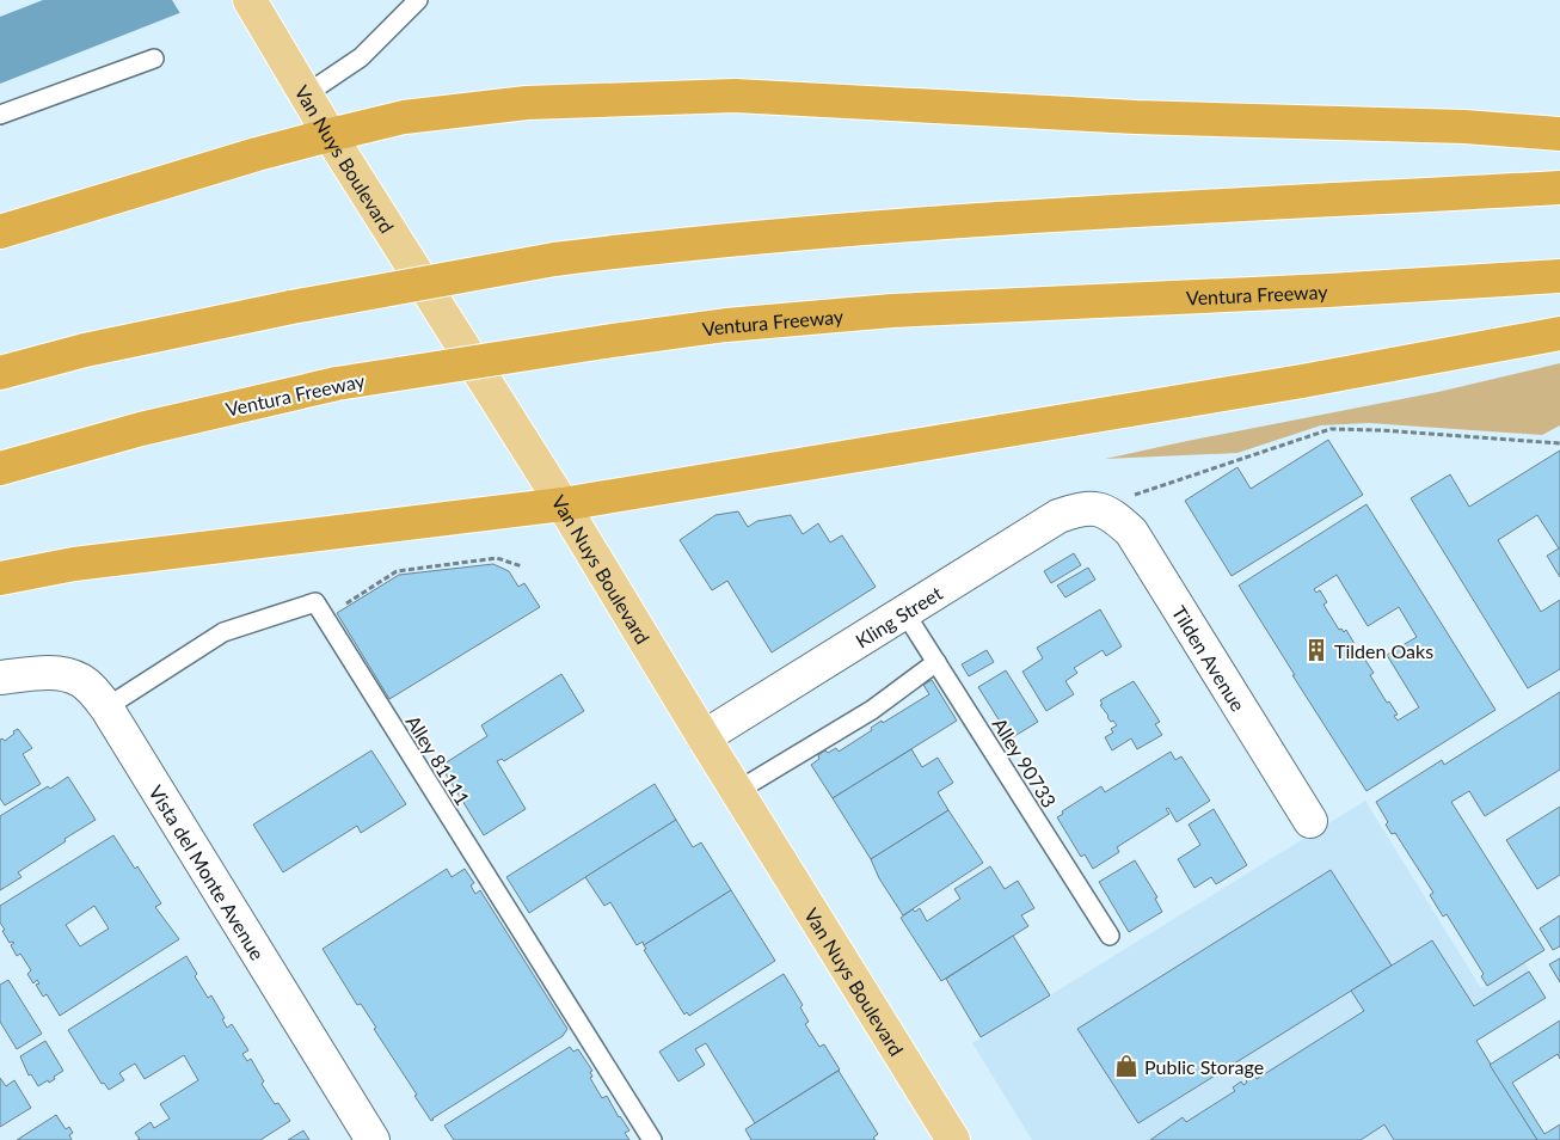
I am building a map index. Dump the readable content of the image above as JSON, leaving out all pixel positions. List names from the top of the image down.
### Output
{
  "streets": {
    "highway": ["Ventura Freeway"],
    "main road": ["Van Nuys Boulevard"],
    "street": ["Kling Street", "Tilden Avenue", "Vista del Monte Avenue"],
    "lane": ["Alley 81111", "Alley 90733"]
  },
  "crossings": [
    ["Van Nuys Boulevard", "Kling Street"],
    ["Kling Street", "Tilden Avenue"],
    ["Kling Street", "Alley 90733"]
  ],
  "places": {
    "building": ["Tilden Oaks"],
    "shop": ["Public Storage"]
  }
}
